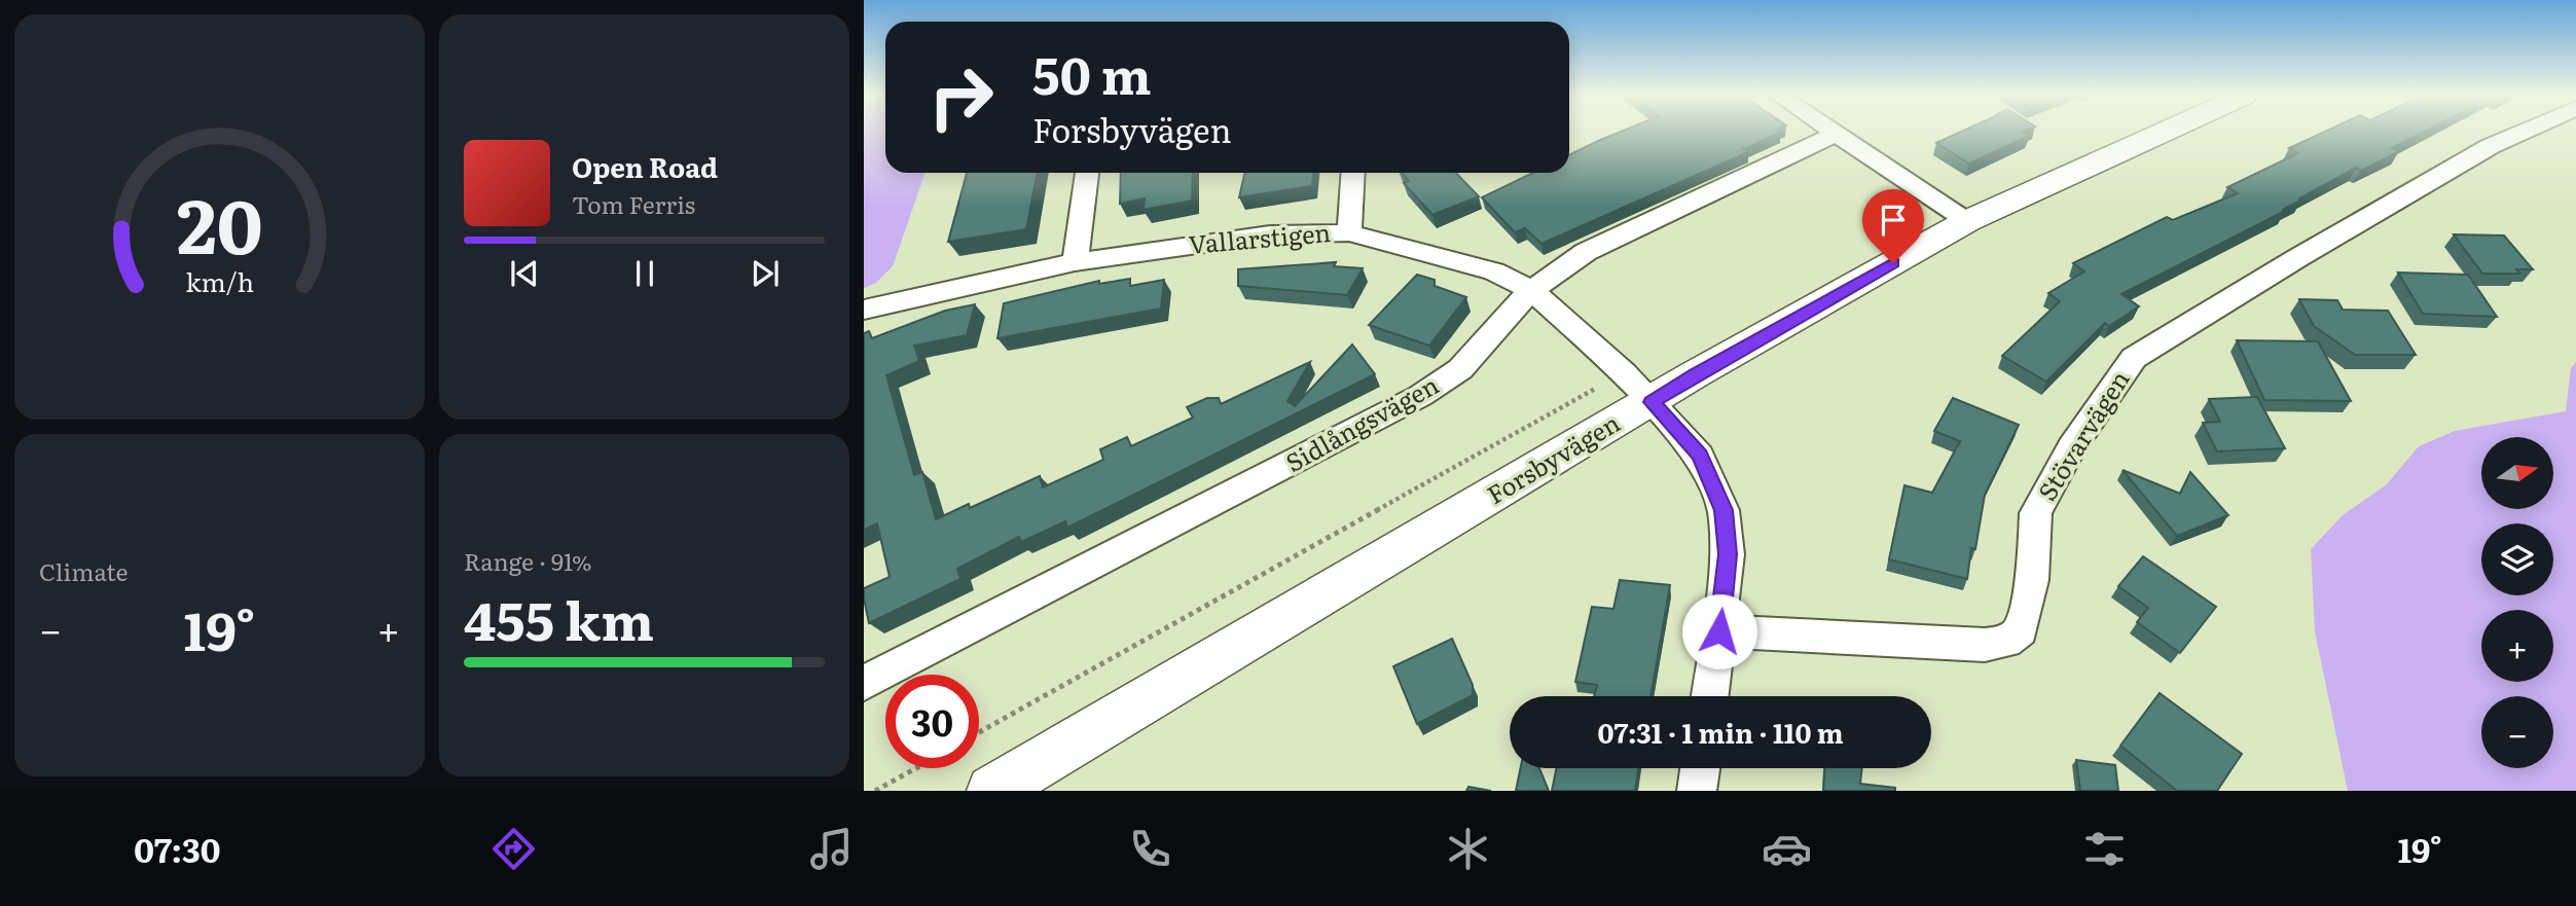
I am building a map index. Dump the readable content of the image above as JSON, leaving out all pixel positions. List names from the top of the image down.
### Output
{
  "streets": {
    "street": [
      "Vallarstigen",
      "Sidlångsvägen",
      "Stövarvägen",
      "Forsbyvägen"
    ]
  },
  "crossings": [
    ["Vallarstigen", "Sidlångsvägen"],
    ["Vallarstigen", "Stövarvägen"],
    ["Vallarstigen", "Forsbyvägen"]
  ],
  "north": "right",
  "page": {
    "turn": ["50 m", "Forsbyvägen"],
    "song": ["Open Road", "Tom Ferris"],
    "tile": [
      "Climate",
      ["Range · 91%", "455 km"]
    ],
    "map_buttons": ["+", "−"],
    "heat": ["−", "19°", "+"],
    "limit": "30",
    "trip": "07:31 · 1 min · 110 m",
    "tabs": ["07:30", "19°"],
    "gauge": ["20", "km/h"]
  }
}
